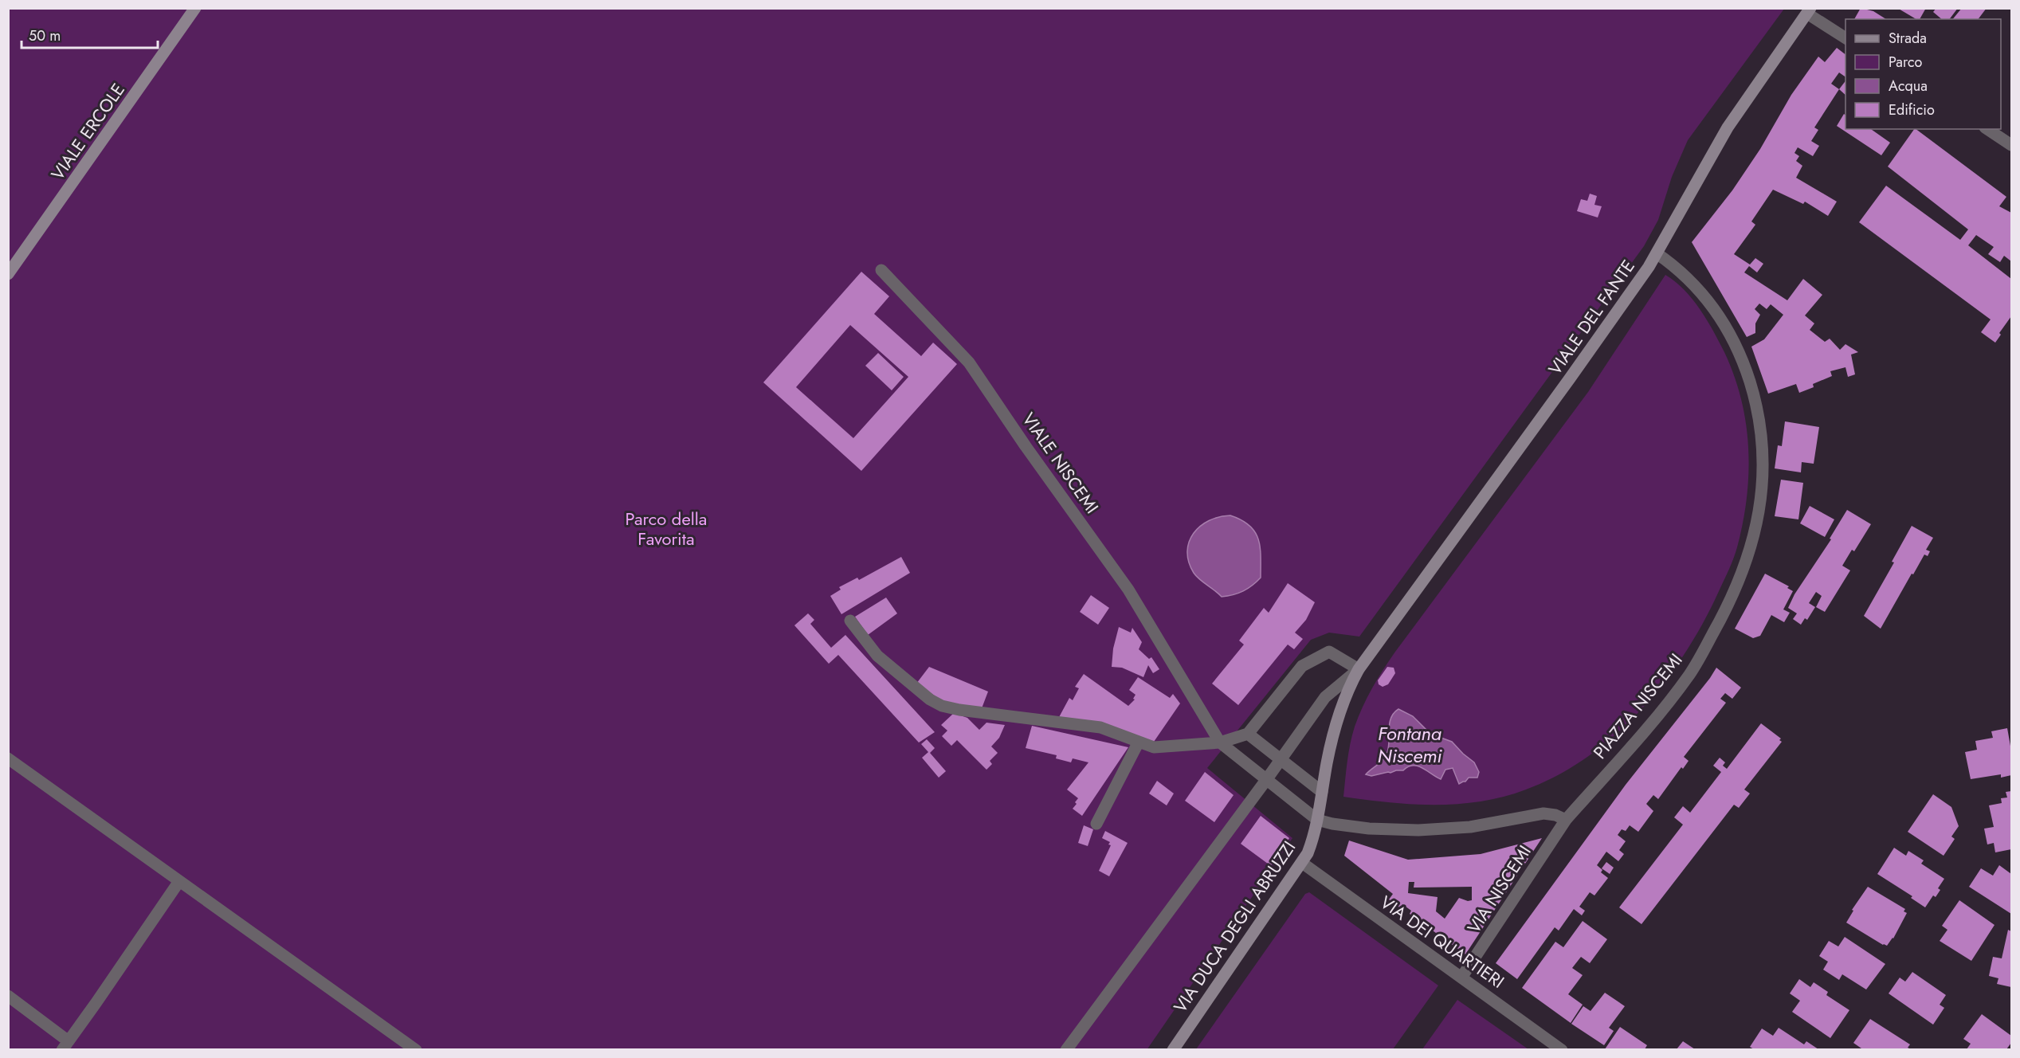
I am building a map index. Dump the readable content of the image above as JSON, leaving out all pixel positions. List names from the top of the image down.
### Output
{
  "streets": {
    "street": [
      "VIALE ERCOLE",
      "VIALE DEL FANTE",
      "VIALE NISCEMI",
      "PIAZZA NISCEMI",
      "VIA NISCEMI",
      "VIA DUCA DEGLI ABRUZZI",
      "VIA DEI QUARTIERI"
    ]
  },
  "crossings": [
    ["VIALE DEL FANTE", "PIAZZA NISCEMI"],
    ["VIALE DEL FANTE", "VIA DUCA DEGLI ABRUZZI"],
    ["PIAZZA NISCEMI", "VIA NISCEMI"],
    ["VIA NISCEMI", "VIA DEI QUARTIERI"],
    ["VIA DUCA DEGLI ABRUZZI", "VIA DEI QUARTIERI"]
  ],
  "water": ["Fontana Niscemi"],
  "parks": ["Parco della Favorita"],
  "legend": [
    "Strada",
    "Parco",
    "Acqua",
    "Edificio"
  ],
  "scale_bar": "50 m"
}
